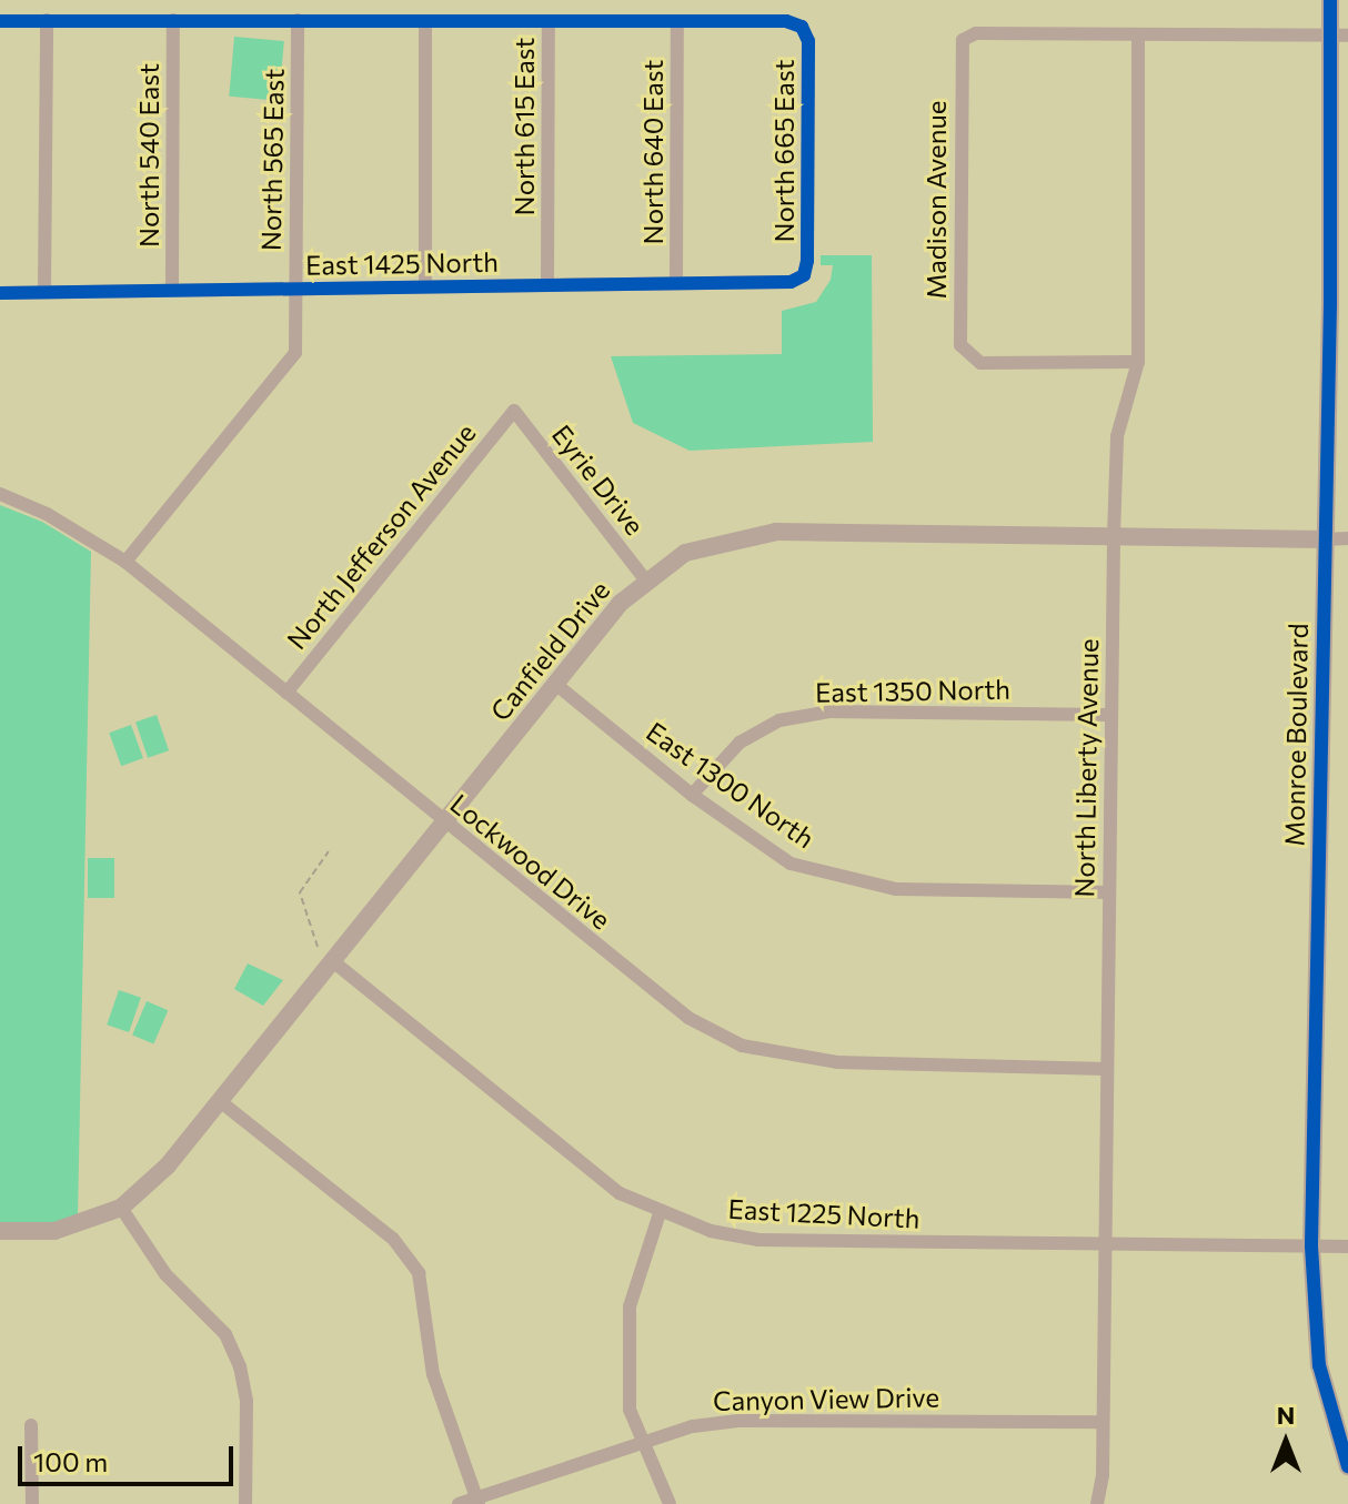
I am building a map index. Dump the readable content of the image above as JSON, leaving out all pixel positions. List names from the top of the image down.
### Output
{
  "streets": {
    "street": [
      "North 615 East",
      "North 665 East",
      "North 640 East",
      "North 540 East",
      "North 565 East",
      "Madison Avenue",
      "East 1425 North",
      "Eyrie Drive",
      "North Jefferson Avenue",
      "Canfield Drive",
      "East 1350 North",
      "Monroe Boulevard",
      "North Liberty Avenue",
      "East 1300 North",
      "Lockwood Drive",
      "East 1225 North",
      "Canyon View Drive"
    ]
  },
  "crossings": [
    ["North 615 East", "East 1425 North"],
    ["North 665 East", "North 640 East"],
    ["North 665 East", "East 1425 North"],
    ["North 640 East", "East 1425 North"],
    ["North 540 East", "East 1425 North"],
    ["North 565 East", "East 1425 North"],
    ["North 565 East", "Lockwood Drive"],
    ["Madison Avenue", "North Liberty Avenue"],
    ["Eyrie Drive", "North Jefferson Avenue"],
    ["Eyrie Drive", "Canfield Drive"],
    ["North Jefferson Avenue", "Lockwood Drive"],
    ["Canfield Drive", "Monroe Boulevard"],
    ["Canfield Drive", "North Liberty Avenue"],
    ["Canfield Drive", "East 1300 North"],
    ["Canfield Drive", "Lockwood Drive"],
    ["Canfield Drive", "East 1225 North"],
    ["East 1350 North", "North Liberty Avenue"],
    ["East 1350 North", "East 1300 North"],
    ["Monroe Boulevard", "East 1225 North"],
    ["North Liberty Avenue", "East 1300 North"],
    ["North Liberty Avenue", "Lockwood Drive"],
    ["North Liberty Avenue", "East 1225 North"],
    ["North Liberty Avenue", "Canyon View Drive"]
  ],
  "scale_bar": "100 m",
  "north": "top"
}
